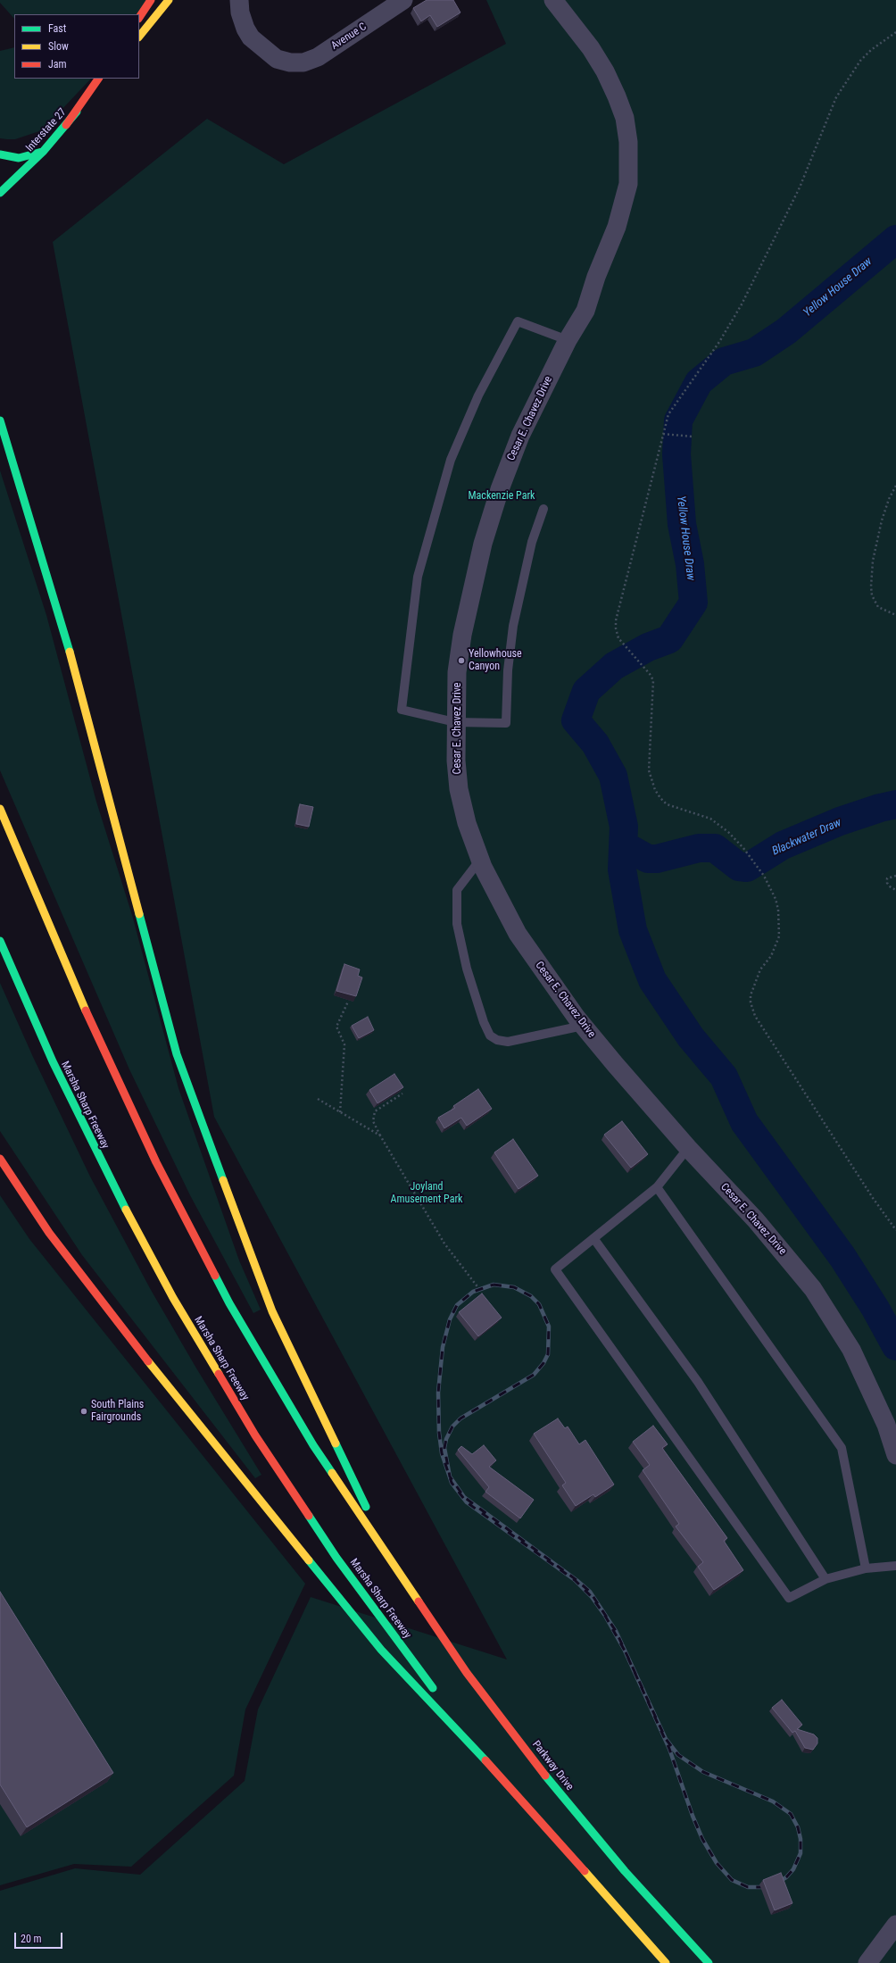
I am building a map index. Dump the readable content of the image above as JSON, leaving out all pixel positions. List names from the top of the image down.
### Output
{
  "streets": {
    "main road": ["Interstate 27", "Marsha Sharp Freeway", "Parkway Drive"],
    "street": ["Avenue C", "Cesar E. Chavez Drive"]
  },
  "water": ["Yellow House Draw", "Blackwater Draw"],
  "parks": ["Mackenzie Park", "Joyland Amusement Park"],
  "places": ["Yellowhouse Canyon", "South Plains Fairgrounds"],
  "legend": ["Fast", "Slow", "Jam"],
  "scale_bar": "20 m"
}
